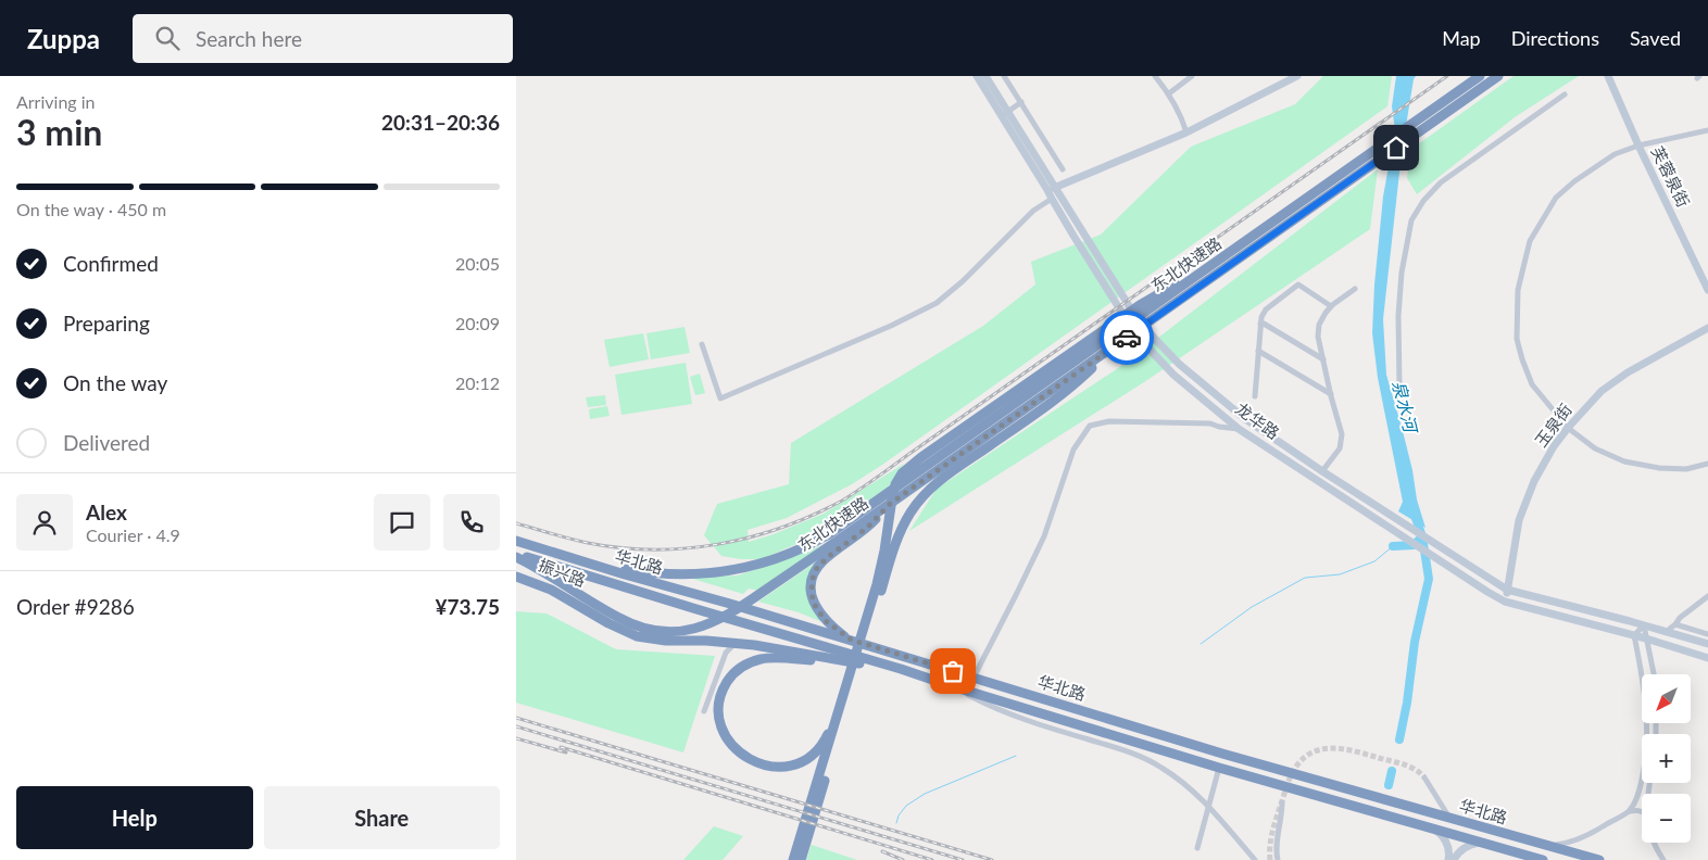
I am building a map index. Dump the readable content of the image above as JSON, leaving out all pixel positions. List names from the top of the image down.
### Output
{
  "streets": {
    "highway": ["东北快速路", "华北路", "振兴路"],
    "street": ["芙蓉泉街", "龙华路", "玉泉街"]
  },
  "crossings": [
    ["东北快速路", "华北路"],
    ["东北快速路", "振兴路"],
    ["龙华路", "玉泉街"]
  ],
  "water": ["泉水河"],
  "north": "bottom left",
  "page": {
    "header": "Zuppa",
    "search": "Search here",
    "nav": ["Map", "Directions", "Saved"],
    "heading": ["3 min", "Arriving in", "20:31–20:36"],
    "panel": [
      "Alex",
      "Courier · 4.9",
      "Order #9286",
      "¥73.75"
    ],
    "bar": "On the way · 450 m",
    "list": [
      ["Confirmed", "20:05"],
      ["Preparing", "20:09"],
      ["On the way", "20:12"],
      "Delivered"
    ],
    "map_buttons": ["+", "−"],
    "buttons": ["Help", "Share"]
  }
}
